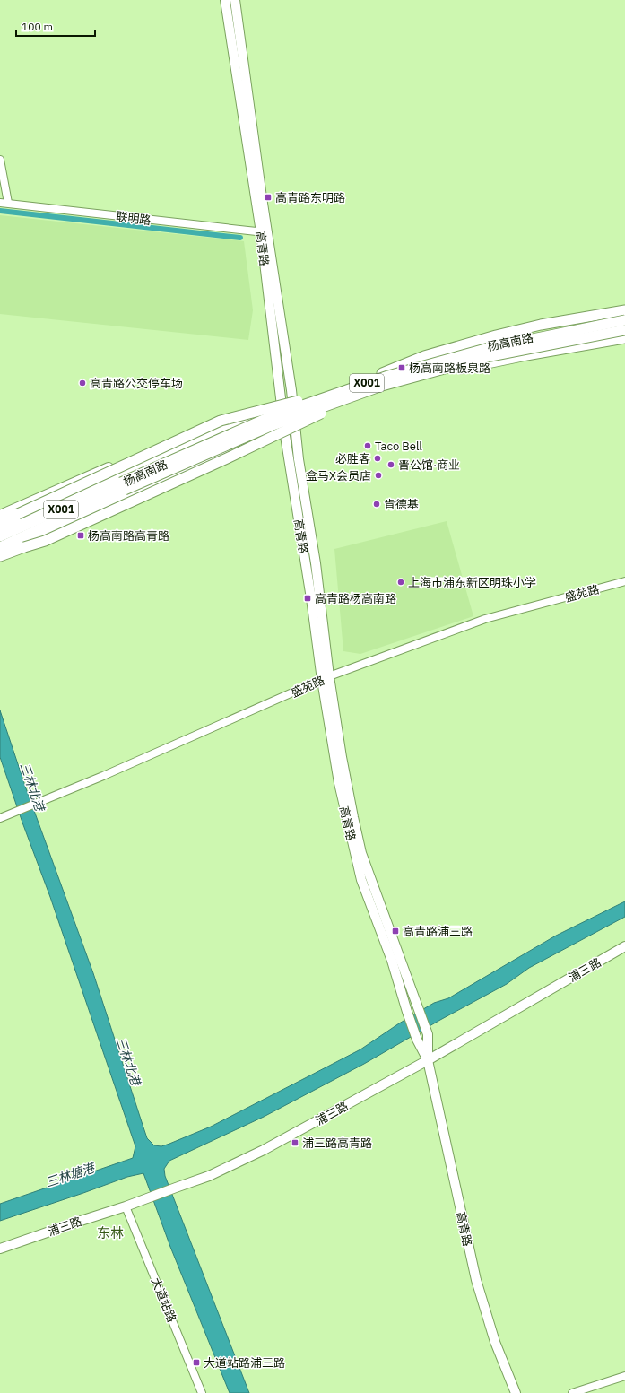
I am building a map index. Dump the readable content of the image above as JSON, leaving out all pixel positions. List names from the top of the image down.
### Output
{
  "streets": {
    "highway": ["杨高南路", "X001"],
    "main road": ["高青路", "浦三路"],
    "street": ["联明路", "盛苑路", "大道站路"]
  },
  "crossings": [
    ["联明路", "高青路"],
    ["高青路", "杨高南路"],
    ["高青路", "盛苑路"],
    ["高青路", "浦三路"],
    ["浦三路", "大道站路"]
  ],
  "districts": ["东林"],
  "water": ["三林北港", "三林塘港"],
  "places": {
    "transit": [
      "高青路东明路",
      "杨高南路板泉路",
      "杨高南路高青路",
      "高青路杨高南路",
      "高青路浦三路",
      "浦三路高青路",
      "大道站路浦三路"
    ],
    "other": [
      "高青路公交停车场",
      "Taco Bell",
      "必胜客",
      "晋公馆·商业",
      "盒马X会员店",
      "肯德基",
      "上海市浦东新区明珠小学"
    ]
  },
  "scale_bar": "100 m"
}
